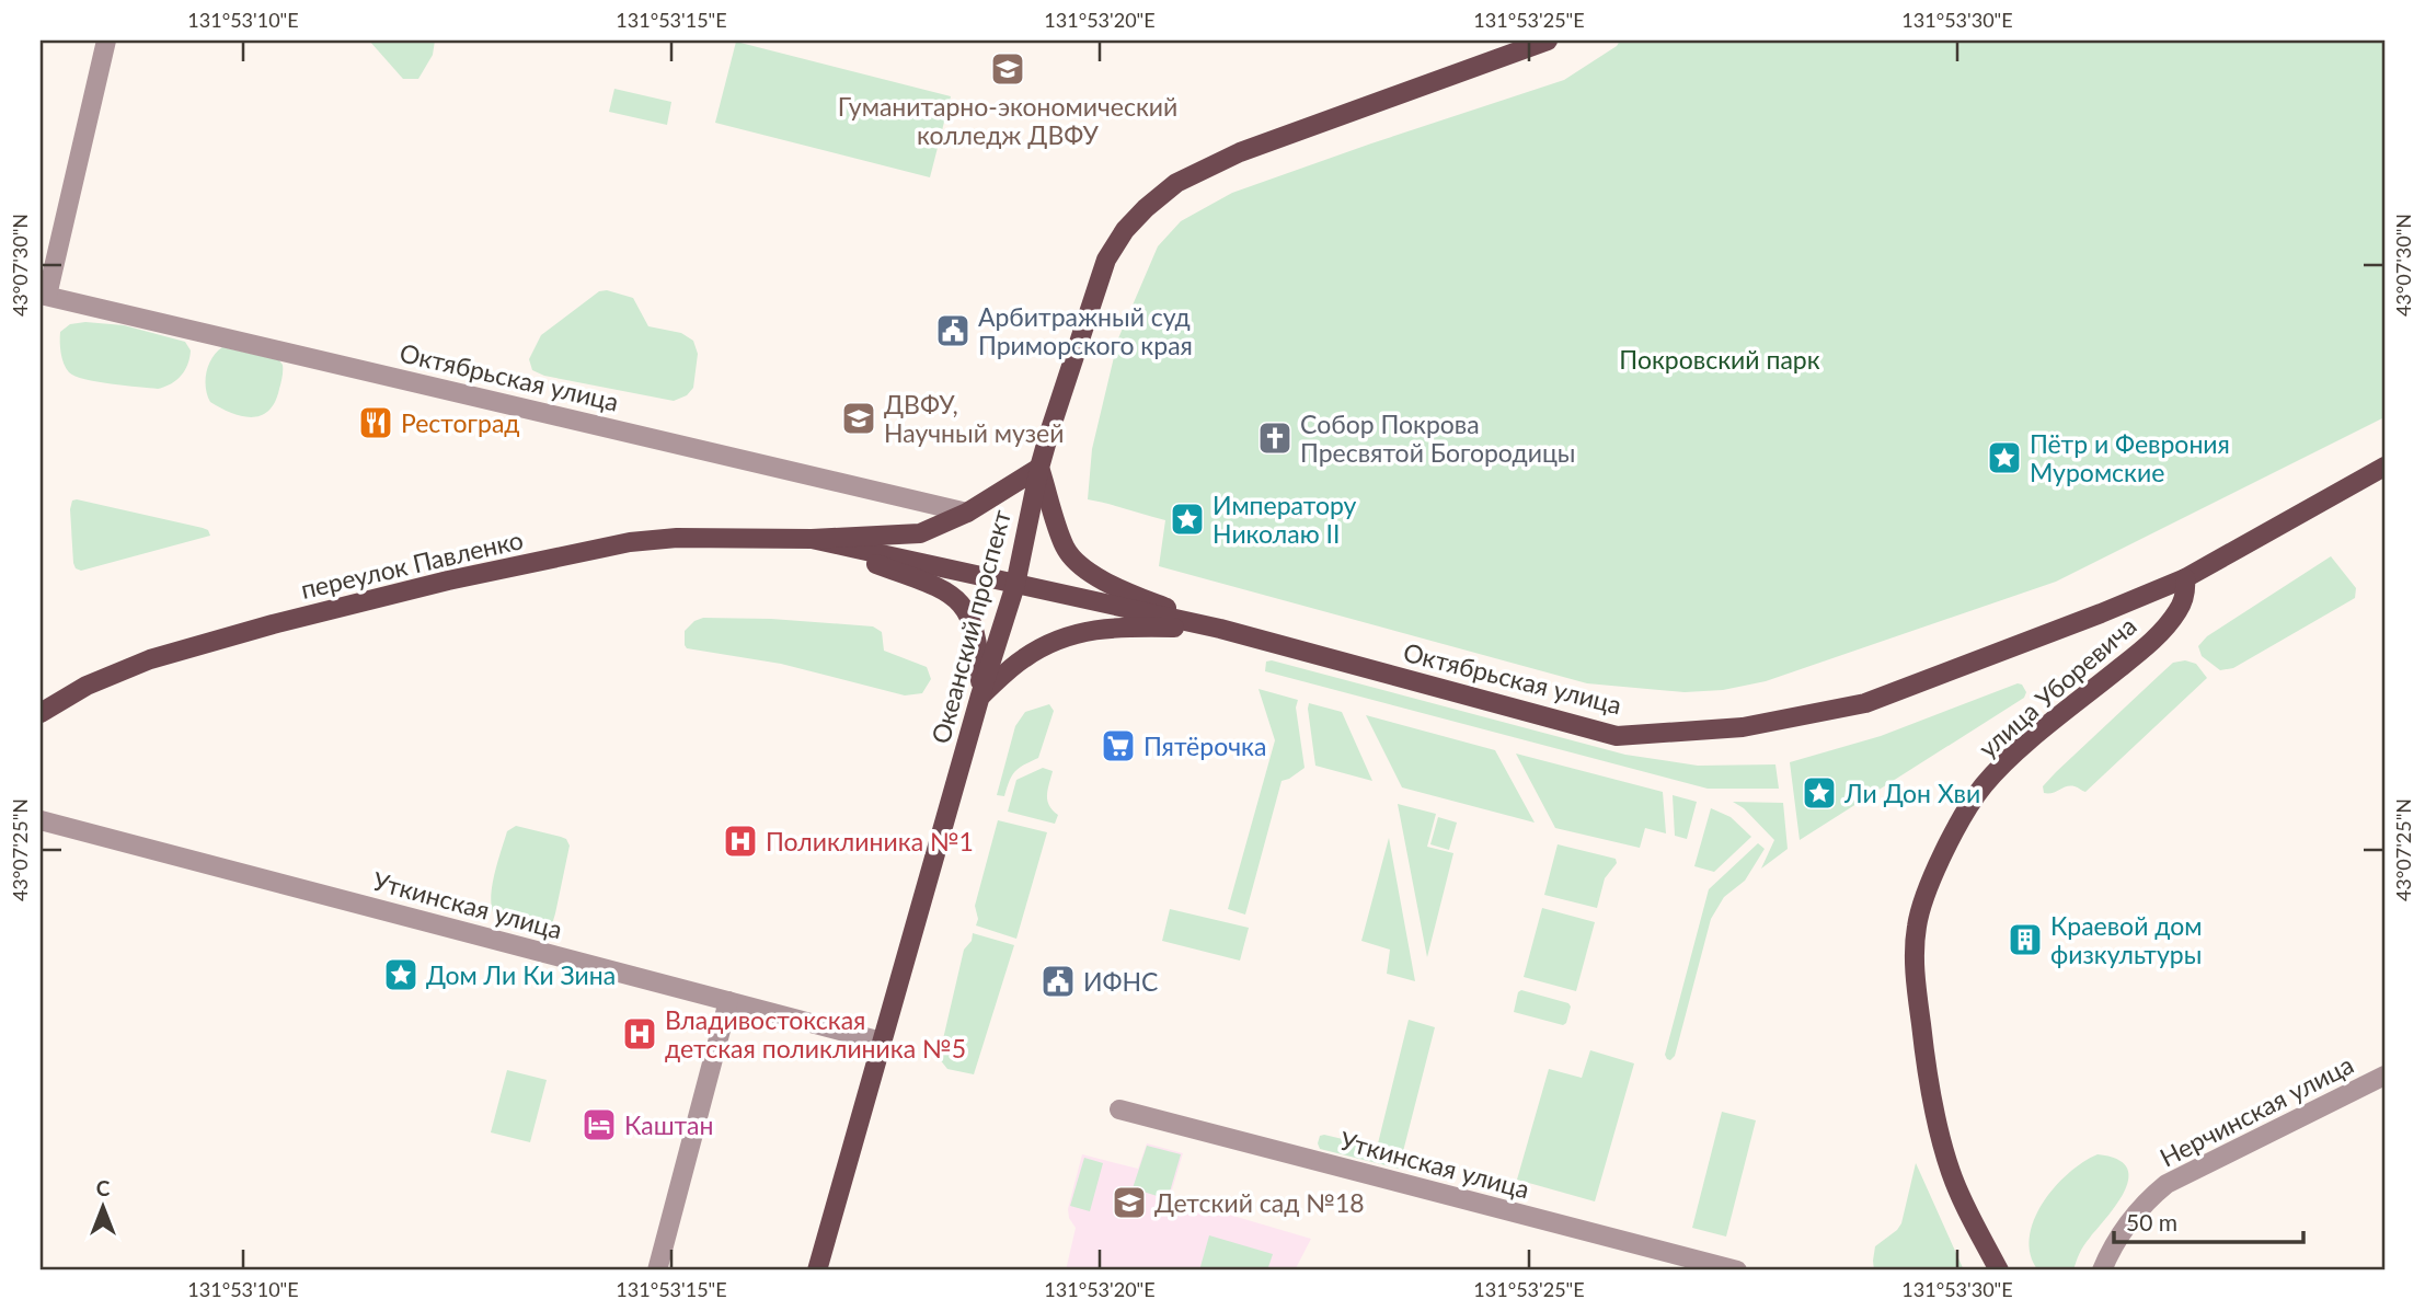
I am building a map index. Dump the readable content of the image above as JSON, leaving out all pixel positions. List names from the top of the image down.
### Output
{
  "streets": {
    "main road": [
      "Октябрьская улица",
      "переулок Павленко",
      "Океанский проспект",
      "улица Уборевича"
    ],
    "street": ["Уткинская улица", "Нерчинская улица"]
  },
  "crossings": [
    ["Октябрьская улица", "улица Уборевича"],
    ["Океанский проспект", "Уткинская улица"]
  ],
  "parks": ["Покровский парк"],
  "places": {
    "school or university": ["Гуманитарно-экономический колледж ДВФУ", "ДВФУ, Научный музей", "Детский сад №18"],
    "public building": ["Арбитражный суд Приморского края", "ИФНС"],
    "restaurant": ["Рестоград"],
    "church": ["Собор Покрова Пресвятой Богородицы"],
    "place": [
      "Пётр и Феврония Муромские",
      "Императору Николаю II",
      "Ли Дон Хви",
      "Дом Ли Ки Зина"
    ],
    "supermarket": ["Пятёрочка"],
    "hospital": ["Поликлиника №1", "Владивостокская детская поликлиника №5"],
    "building": ["Краевой дом физкультуры"],
    "hotel": ["Каштан"]
  },
  "scale_bar": "50 m",
  "north": "top",
  "coordinates": [
    "131°53'10\"E",
    "131°53'15\"E",
    "131°53'20\"E",
    "131°53'25\"E",
    "131°53'30\"E",
    "43°07'30\"N",
    "43°07'25\"N"
  ]
}
